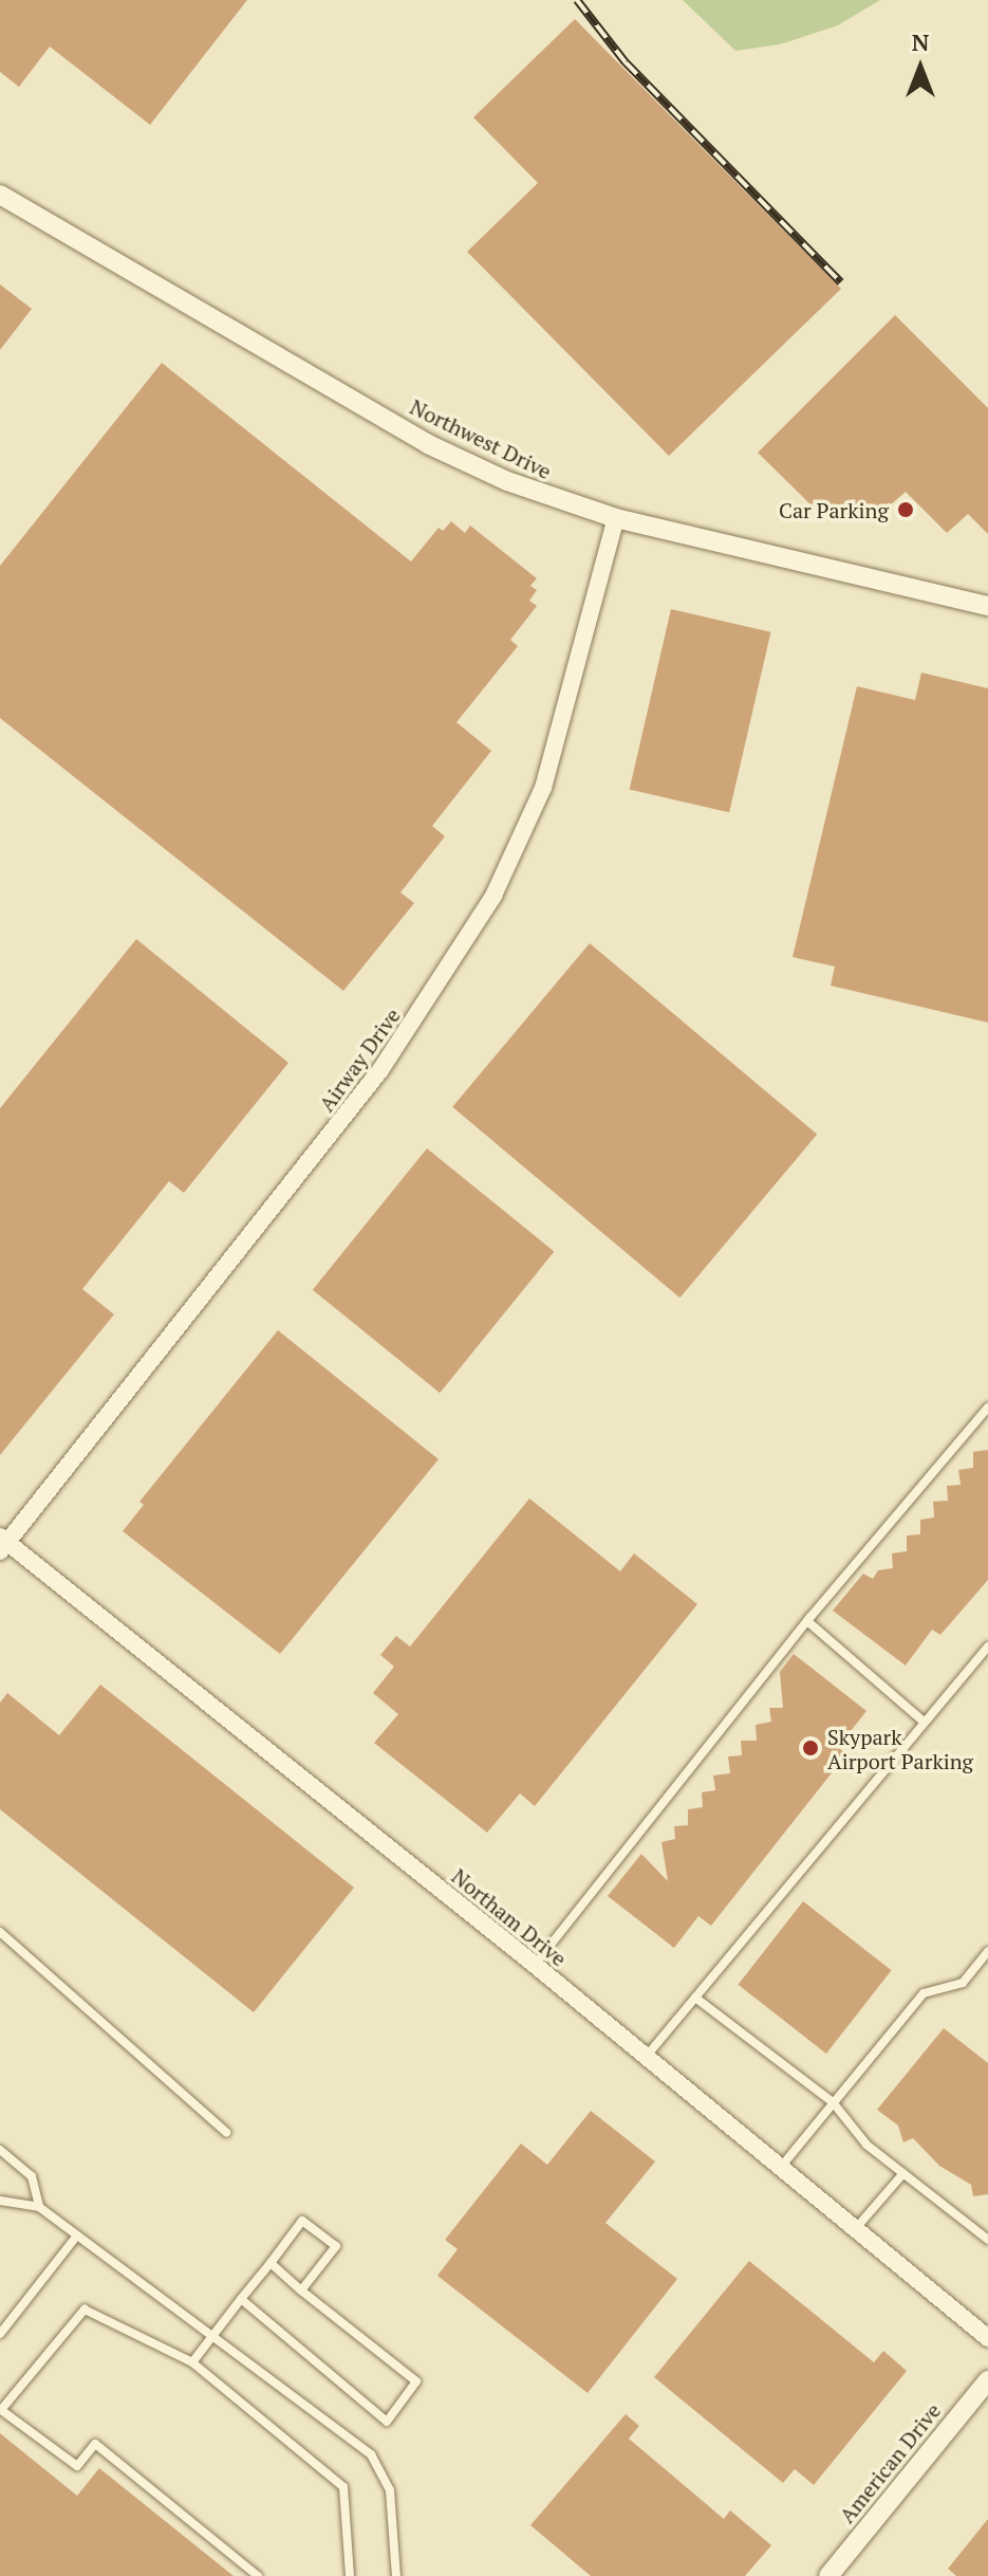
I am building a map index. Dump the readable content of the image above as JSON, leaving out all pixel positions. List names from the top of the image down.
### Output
{
  "streets": {
    "street": [
      "Northwest Drive",
      "Airway Drive",
      "Northam Drive",
      "American Drive"
    ]
  },
  "crossings": [
    ["Northwest Drive", "Airway Drive"],
    ["Airway Drive", "Northam Drive"]
  ],
  "places": ["Car Parking", "Skypark Airport Parking"],
  "north": "top"
}
